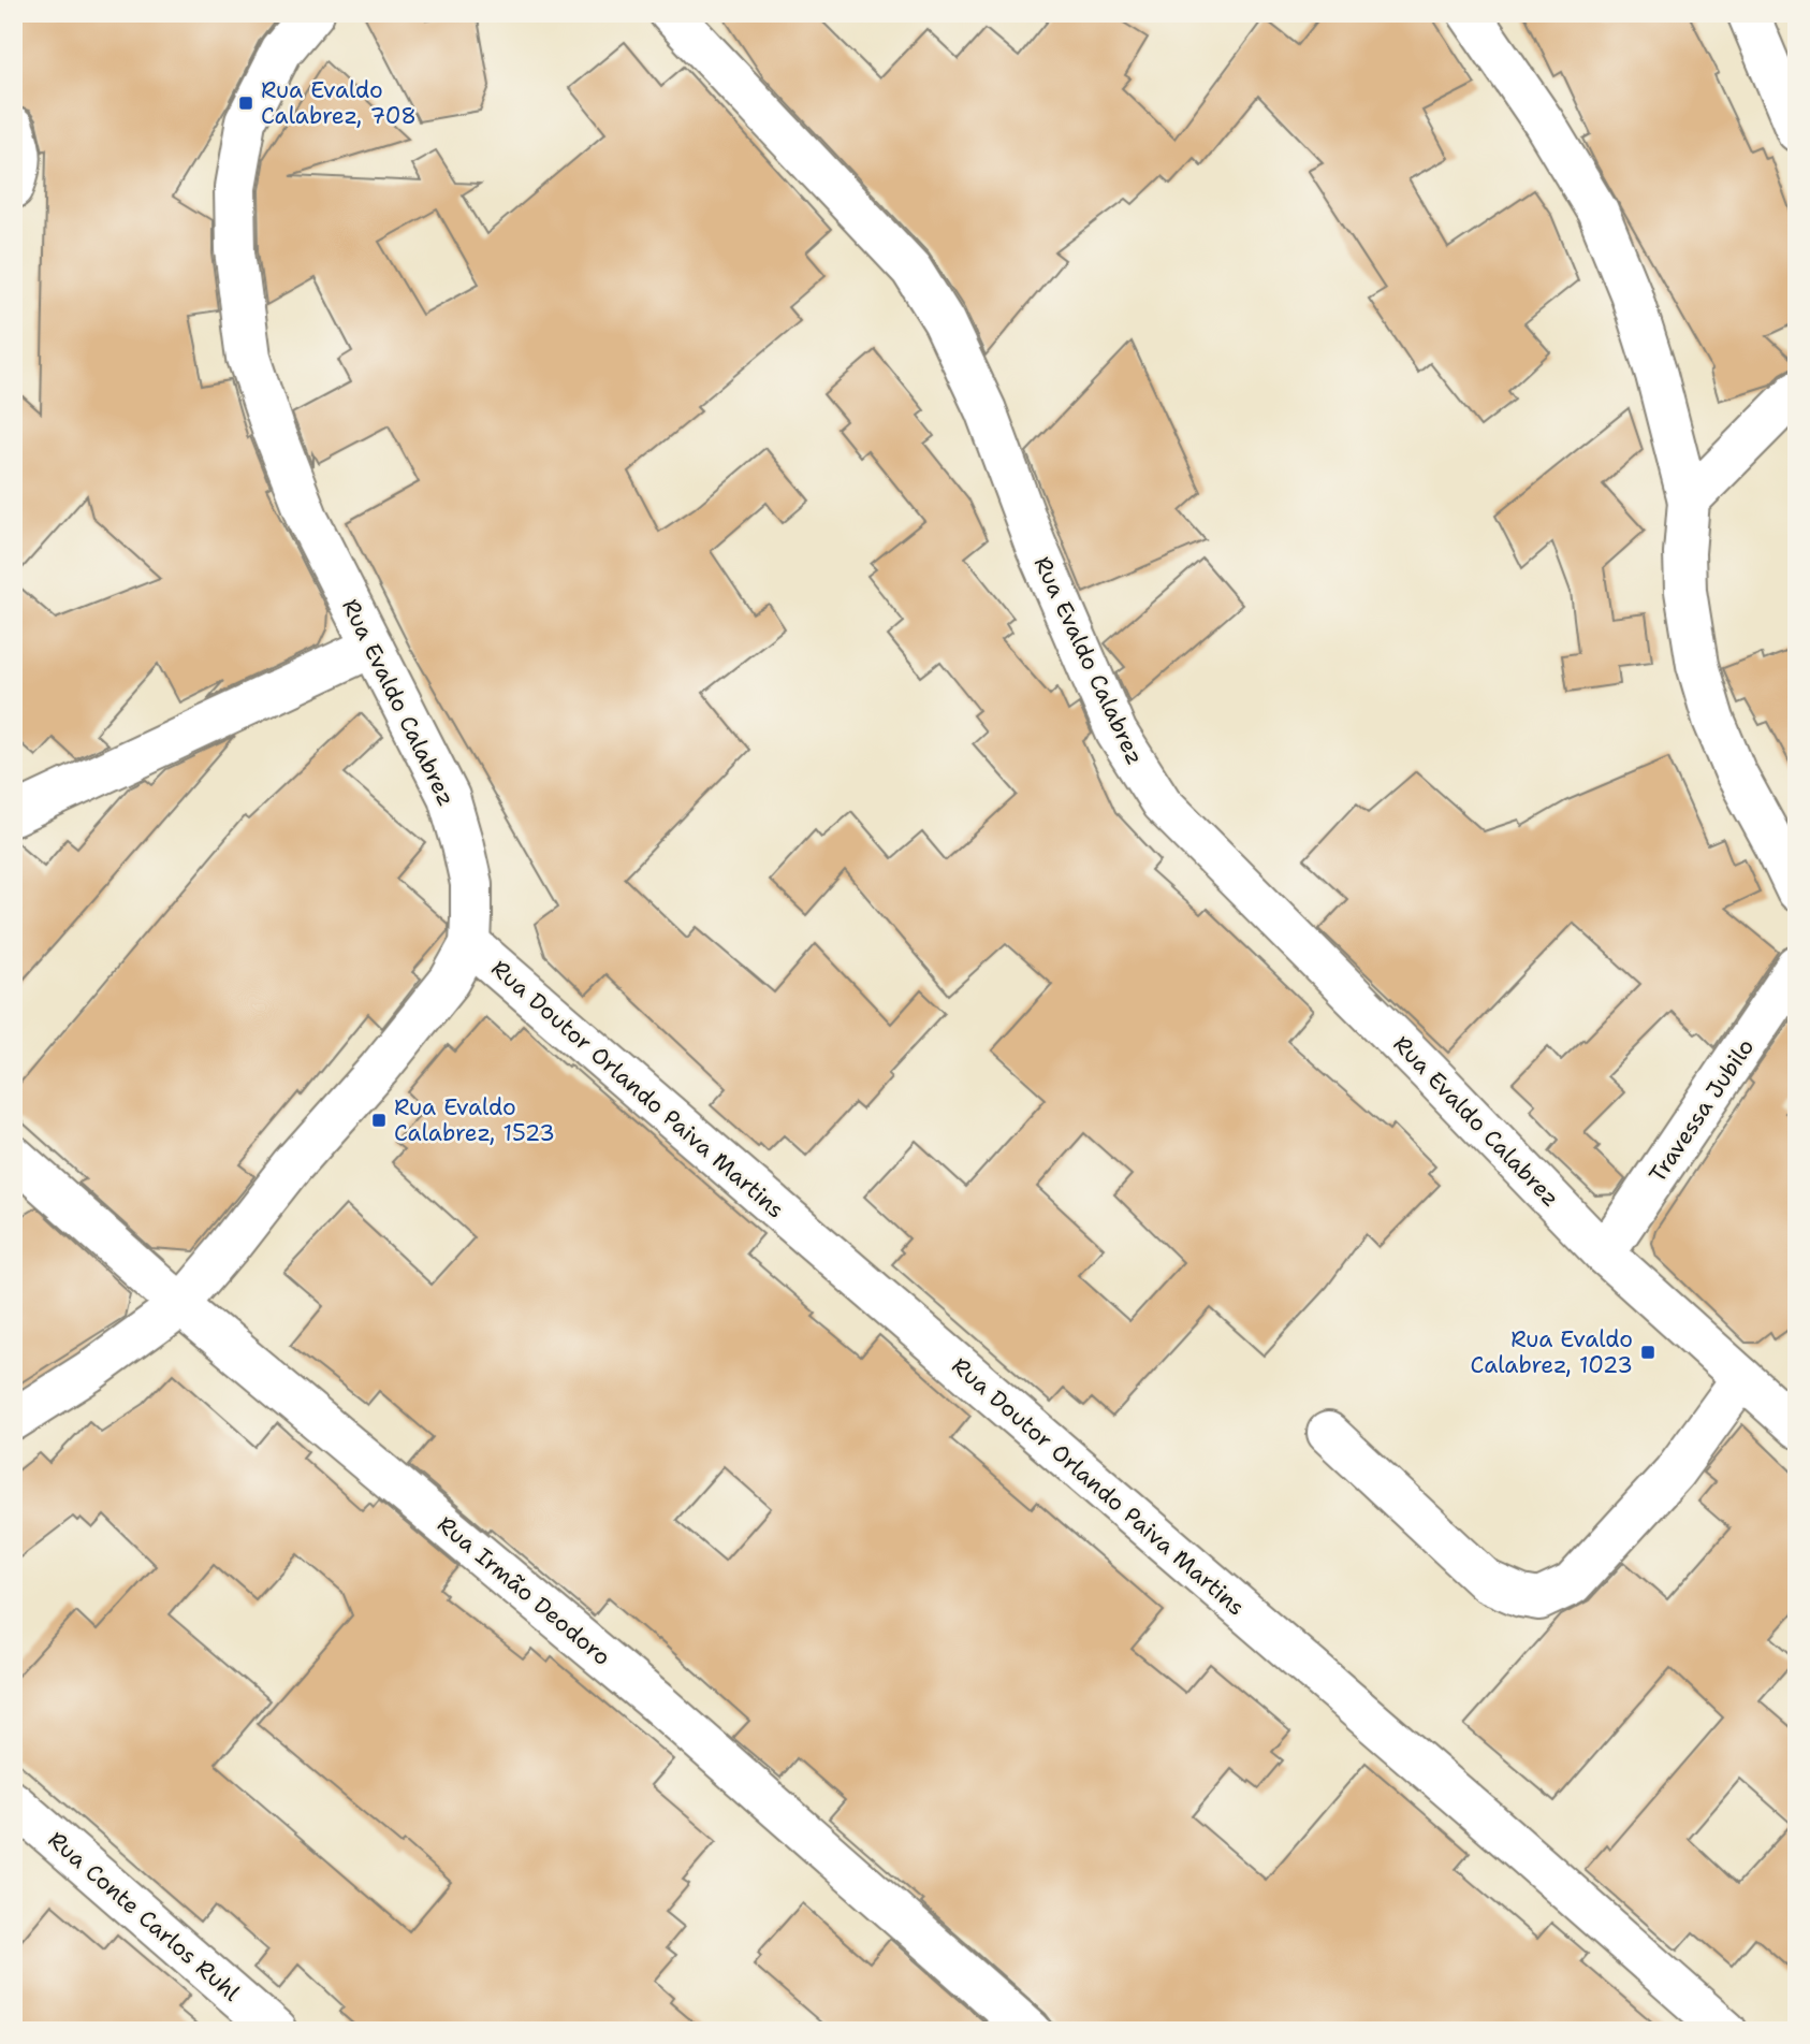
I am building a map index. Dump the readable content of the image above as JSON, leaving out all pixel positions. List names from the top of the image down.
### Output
{
  "streets": {
    "street": [
      "Rua Evaldo Calabrez",
      "Rua Doutor Orlando Paiva Martins",
      "Travessa Jubilo",
      "Rua Irmão Deodoro",
      "Rua Conte Carlos Ruhl"
    ]
  },
  "crossings": [
    ["Rua Evaldo Calabrez", "Rua Doutor Orlando Paiva Martins"],
    ["Rua Evaldo Calabrez", "Travessa Jubilo"],
    ["Rua Evaldo Calabrez", "Rua Irmão Deodoro"]
  ],
  "places": {
    "transit": ["Rua Evaldo Calabrez, 708", "Rua Evaldo Calabrez, 1523", "Rua Evaldo Calabrez, 1023"]
  }
}
